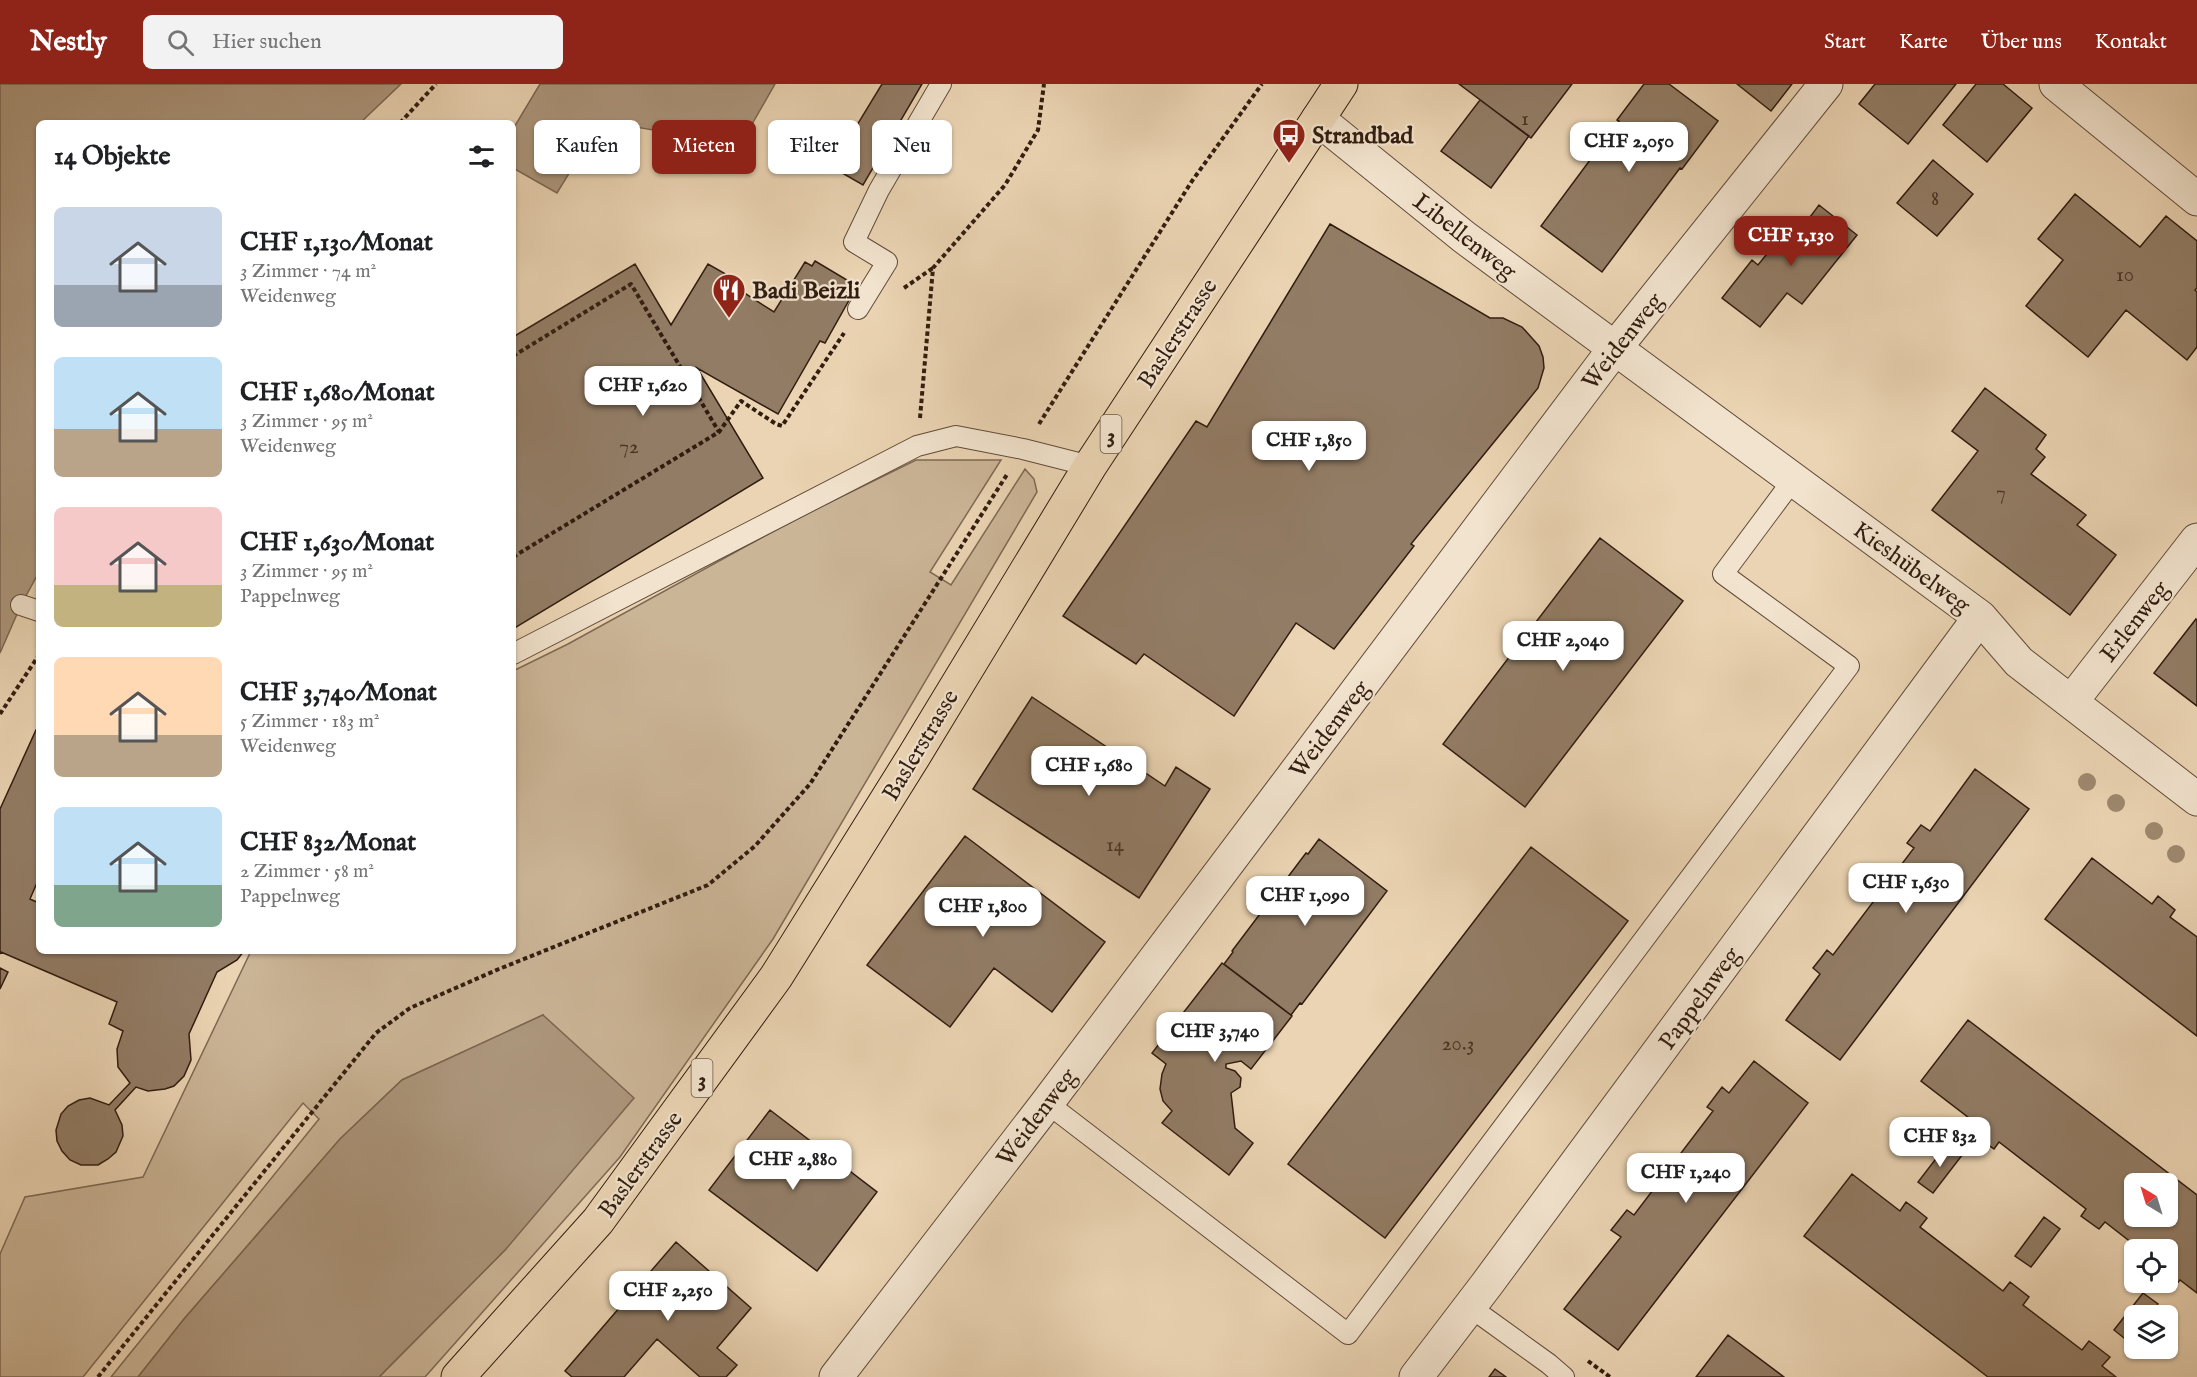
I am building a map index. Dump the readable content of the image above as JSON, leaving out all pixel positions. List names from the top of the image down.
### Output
{
  "streets": {
    "main road": ["Baslerstrasse", "3"],
    "street": [
      "Libellenweg",
      "Weidenweg",
      "Kieshübelweg",
      "Erlenweg",
      "Pappelnweg"
    ]
  },
  "crossings": [
    ["Libellenweg", "Baslerstrasse"],
    ["Libellenweg", "Weidenweg"],
    ["Libellenweg", "Kieshübelweg"],
    ["Weidenweg", "Kieshübelweg"],
    ["Kieshübelweg", "Erlenweg"],
    ["Kieshübelweg", "Pappelnweg"]
  ],
  "places": {
    "bus stop": ["Strandbad"],
    "restaurant": ["Badi Beizli"]
  },
  "house_numbers": [
    "1",
    "8",
    "10",
    "72",
    "7",
    "14",
    "20.3"
  ],
  "north": "top left",
  "page": {
    "header": "Nestly",
    "search": "Hier suchen",
    "nav": [
      "Start",
      "Karte",
      "Über uns",
      "Kontakt"
    ],
    "chip": [
      "Kaufen",
      "Mieten",
      "Filter",
      "Neu"
    ],
    "heading": "14 Objekte",
    "price": [
      "CHF 2,050",
      "CHF 1,130",
      "CHF 1,620",
      "CHF 1,850",
      "CHF 2,040",
      "CHF 1,680",
      "CHF 1,630",
      "CHF 1,090",
      "CHF 1,800",
      "CHF 3,740",
      "CHF 832",
      "CHF 2,880",
      "CHF 1,240",
      "CHF 2,250"
    ],
    "list": [
      {
        "name": "CHF 1,130/Monat",
        "note": "3 Zimmer · 74 m² · Weidenweg"
      },
      {
        "name": "CHF 1,680/Monat",
        "note": "3 Zimmer · 95 m² · Weidenweg"
      },
      {
        "name": "CHF 1,630/Monat",
        "note": "3 Zimmer · 95 m² · Pappelnweg"
      },
      {
        "name": "CHF 3,740/Monat",
        "note": "5 Zimmer · 183 m² · Weidenweg"
      },
      {
        "name": "CHF 832/Monat",
        "note": "2 Zimmer · 58 m² · Pappelnweg"
      }
    ]
  }
}
